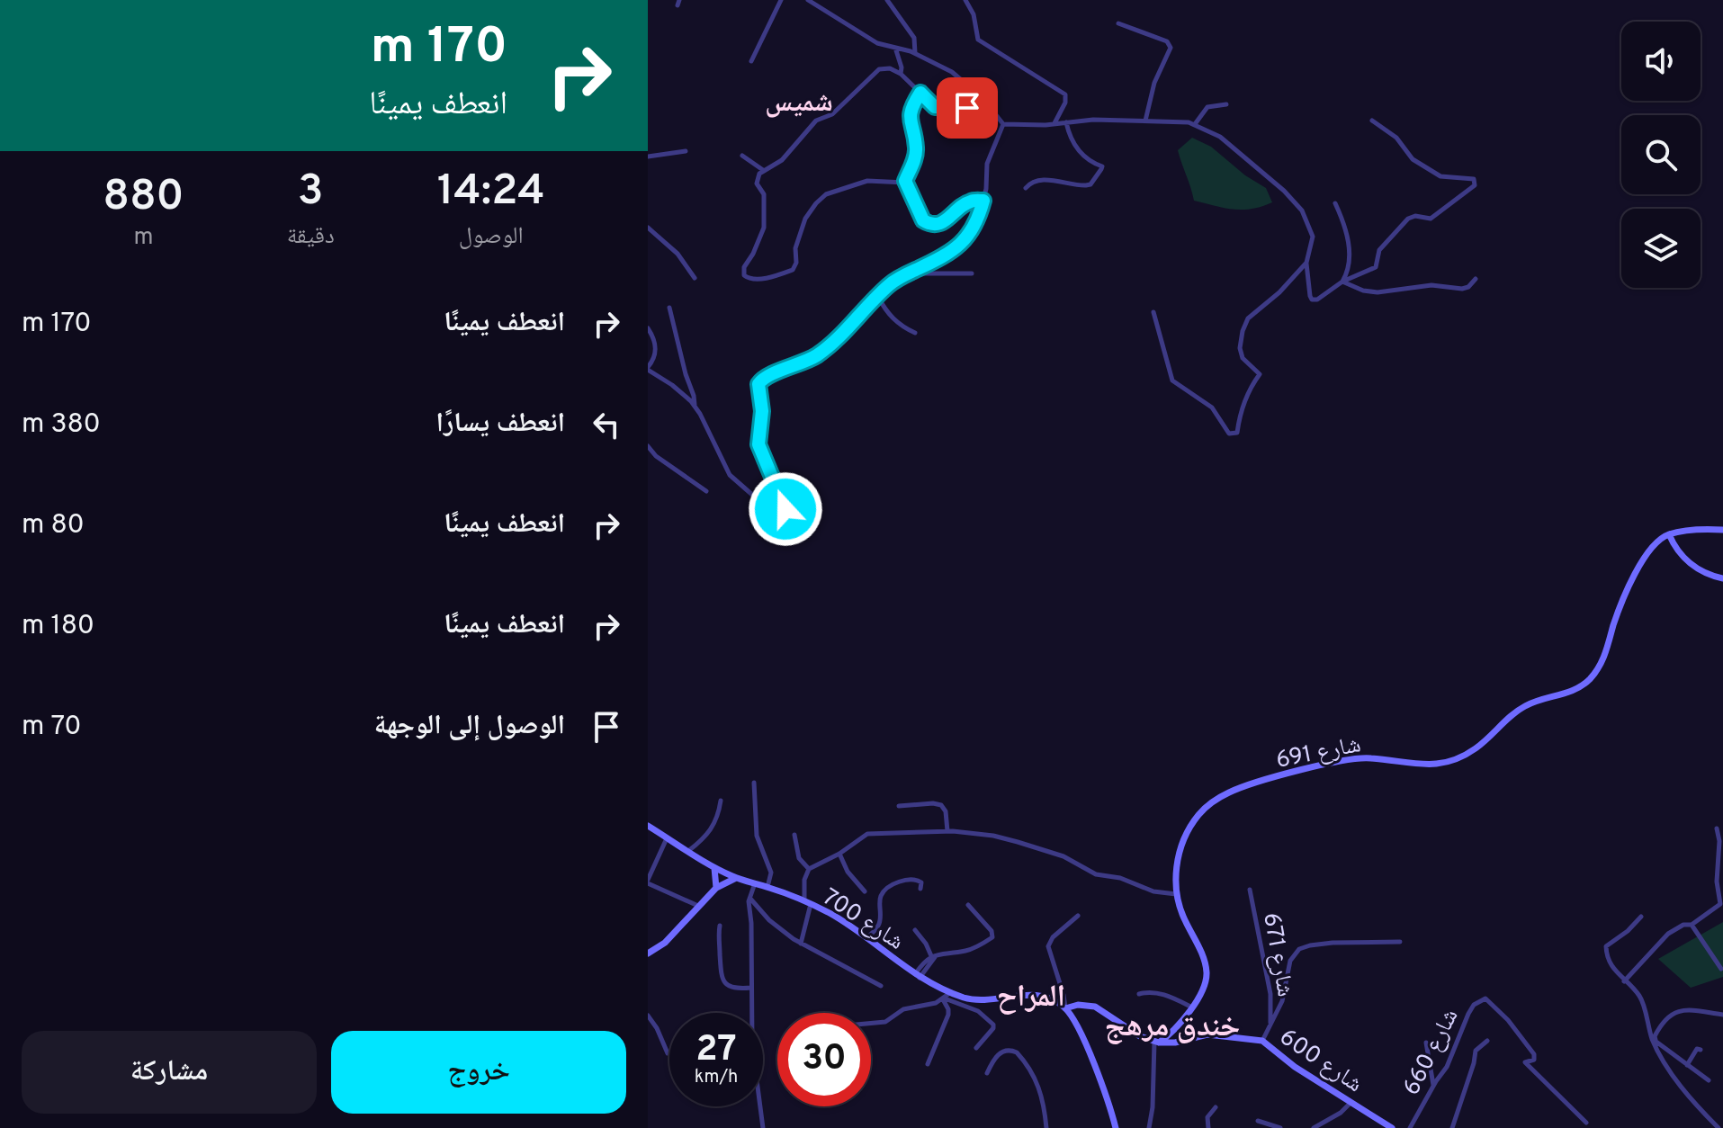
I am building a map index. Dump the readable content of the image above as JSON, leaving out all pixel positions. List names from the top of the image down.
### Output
{
  "streets": {
    "main road": ["شارع 691", "شارع 700", "شارع 600"],
    "street": ["شارع 671", "شارع 660"]
  },
  "crossings": [
    ["شارع 691", "شارع 600"]
  ],
  "districts": ["شميس", "المراح", "خندق مرهج"],
  "page": {
    "turn": ["170 m", "انعطف يمينًا"],
    "eta": [
      "14:24",
      "الوصول",
      "3",
      "دقيقة",
      "880",
      "m"
    ],
    "list": [
      {
        "name": "انعطف يمينًا",
        "value": "170 m"
      },
      {
        "name": "انعطف يسارًا",
        "value": "380 m"
      },
      {
        "name": "انعطف يمينًا",
        "value": "80 m"
      },
      {
        "name": "انعطف يمينًا",
        "value": "180 m"
      },
      {
        "name": "الوصول إلى الوجهة",
        "value": "70 m"
      }
    ],
    "speed": "27 km/h",
    "limit": "30",
    "buttons": ["خروج", "مشاركة"]
  }
}
